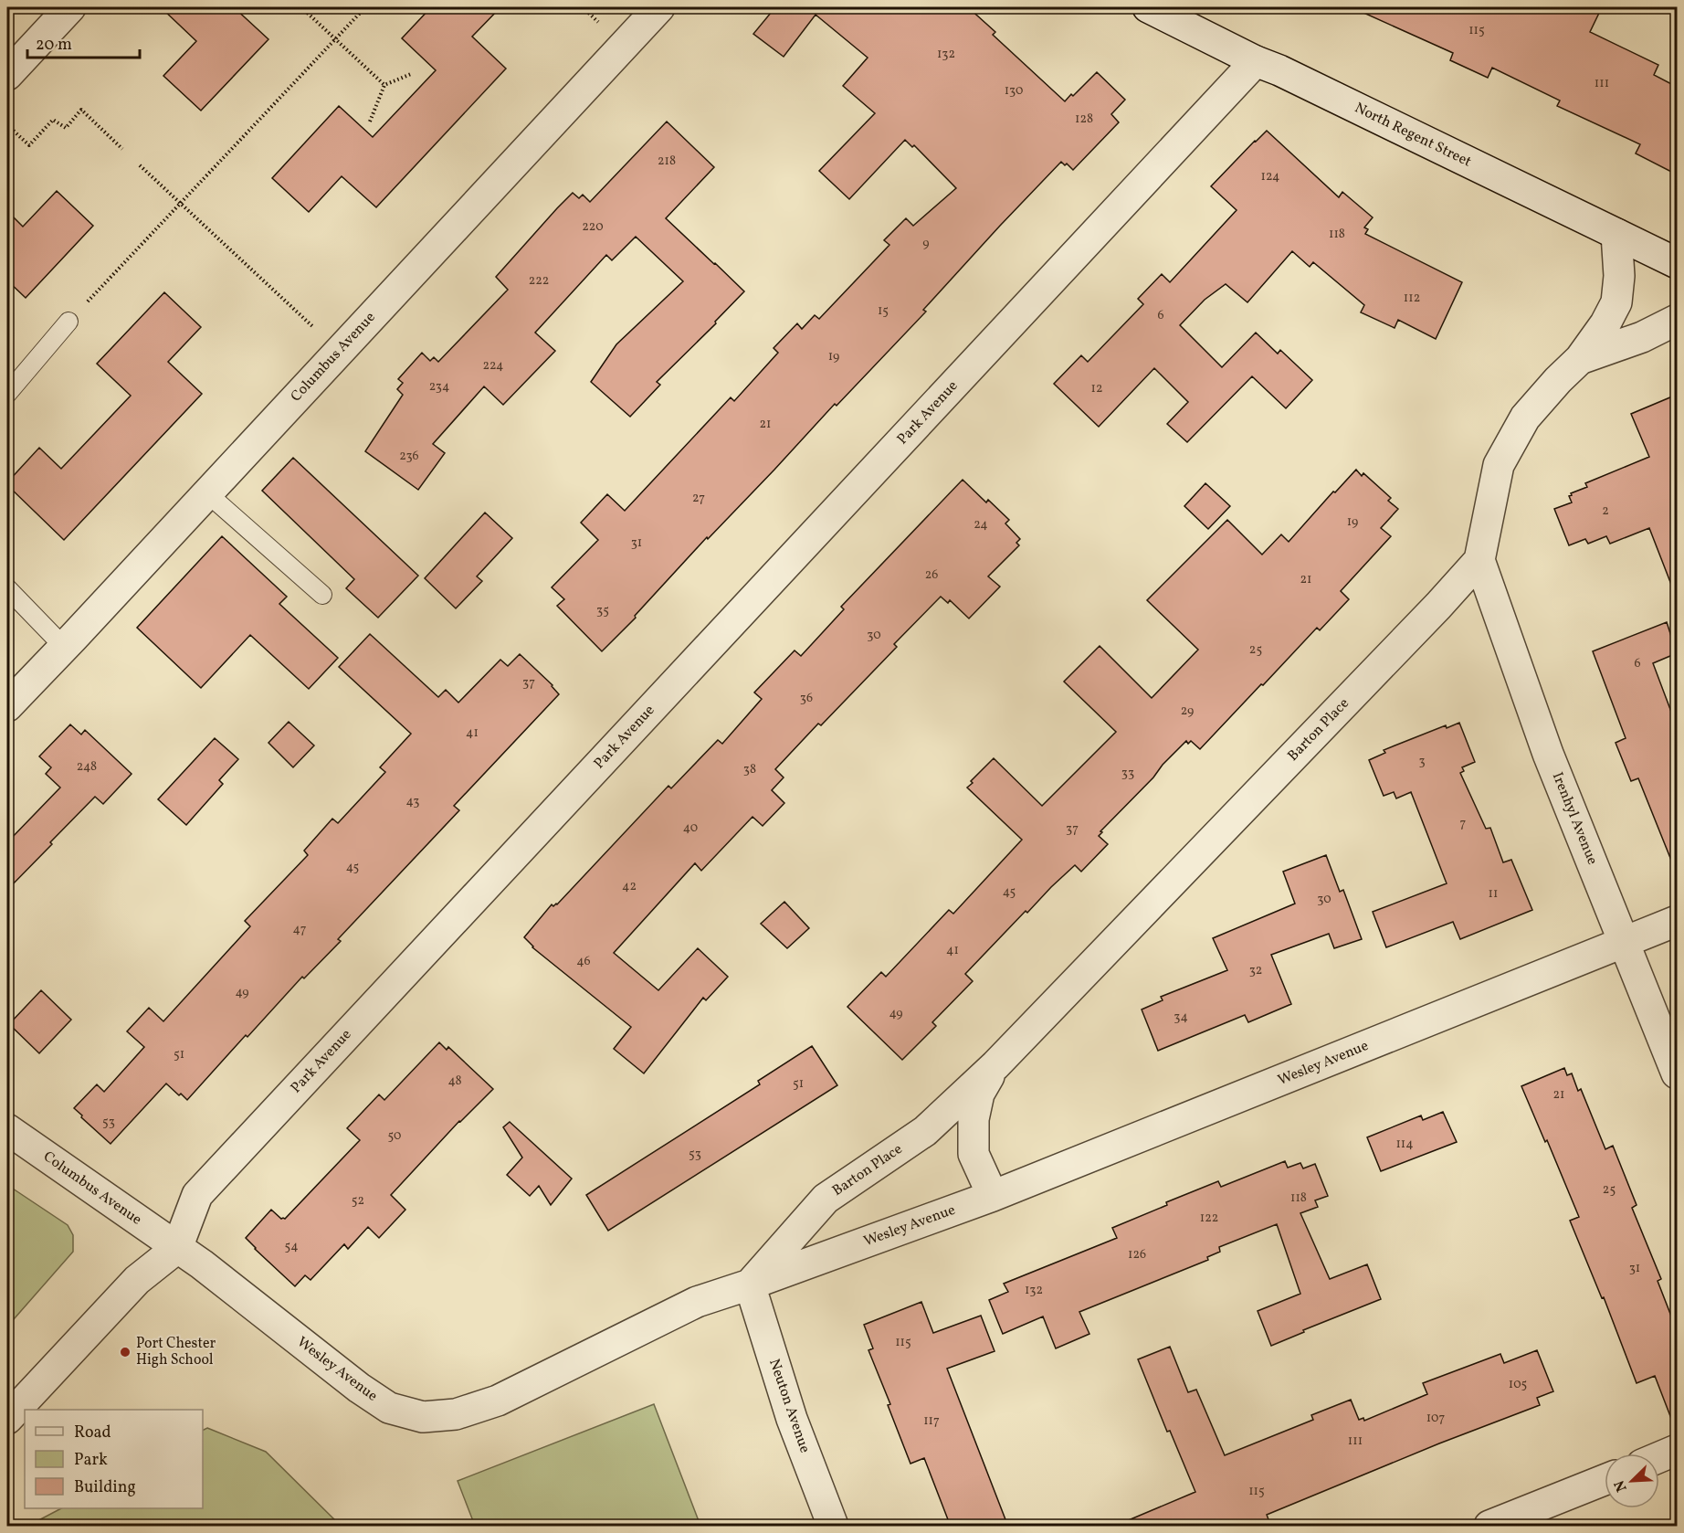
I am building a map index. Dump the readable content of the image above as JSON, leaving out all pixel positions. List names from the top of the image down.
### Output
{
  "streets": {
    "street": [
      "North Regent Street",
      "Columbus Avenue",
      "Park Avenue",
      "Barton Place",
      "Irenhyl Avenue",
      "Wesley Avenue",
      "Neuton Avenue"
    ]
  },
  "crossings": [
    ["North Regent Street", "Park Avenue"],
    ["Columbus Avenue", "Park Avenue"],
    ["Columbus Avenue", "Wesley Avenue"],
    ["Park Avenue", "Wesley Avenue"],
    ["Barton Place", "Irenhyl Avenue"],
    ["Barton Place", "Wesley Avenue"],
    ["Barton Place", "Neuton Avenue"],
    ["Irenhyl Avenue", "Wesley Avenue"],
    ["Wesley Avenue", "Neuton Avenue"]
  ],
  "places": ["Port Chester High School"],
  "house_numbers": [
    "115",
    "132",
    "111",
    "130",
    "128",
    "218",
    "124",
    "220",
    "118",
    "9",
    "222",
    "112",
    "15",
    "6",
    "19",
    "224",
    "234",
    "12",
    "21",
    "236",
    "27",
    "2",
    "19",
    "24",
    "31",
    "26",
    "21",
    "35",
    "30",
    "25",
    "6",
    "37",
    "36",
    "29",
    "41",
    "3",
    "248",
    "38",
    "33",
    "43",
    "7",
    "40",
    "37",
    "45",
    "42",
    "45",
    "11",
    "30",
    "47",
    "41",
    "46",
    "32",
    "49",
    "49",
    "34",
    "51",
    "48",
    "51",
    "21",
    "53",
    "50",
    "114",
    "53",
    "25",
    "118",
    "52",
    "122",
    "54",
    "126",
    "31",
    "132",
    "115",
    "105",
    "107",
    "117",
    "111",
    "115"
  ],
  "legend": ["Road", "Park", "Building"],
  "scale_bar": "20 m",
  "north": "bottom left"
}
